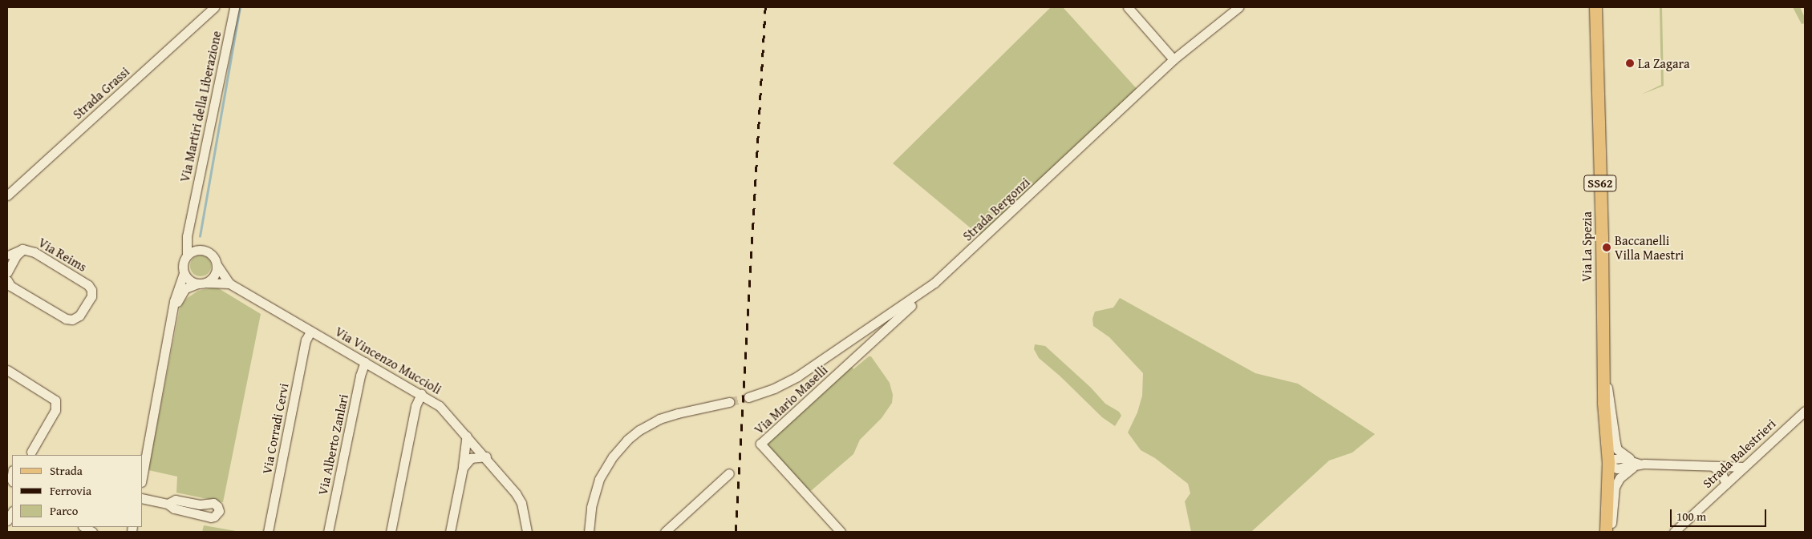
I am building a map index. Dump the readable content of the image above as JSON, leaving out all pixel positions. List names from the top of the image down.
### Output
{
  "streets": {
    "main road": ["SS62", "Via La Spezia"],
    "street": [
      "Strada Grassi",
      "Via Martiri della Liberazione",
      "Strada Bergonzi",
      "Via Reims",
      "Via Vincenzo Muccioli",
      "Via Mario Maselli",
      "Via Corradi Cervi",
      "Via Alberto Zanlari",
      "Strada Balestrieri"
    ]
  },
  "crossings": [
    ["SS62", "Via La Spezia"],
    ["Strada Bergonzi", "Via Mario Maselli"],
    ["Via Vincenzo Muccioli", "Via Corradi Cervi"],
    ["Via Vincenzo Muccioli", "Via Alberto Zanlari"]
  ],
  "places": ["La Zagara", "Baccanelli Villa Maestri"],
  "legend": ["Strada", "Ferrovia", "Parco"],
  "scale_bar": "100 m"
}
